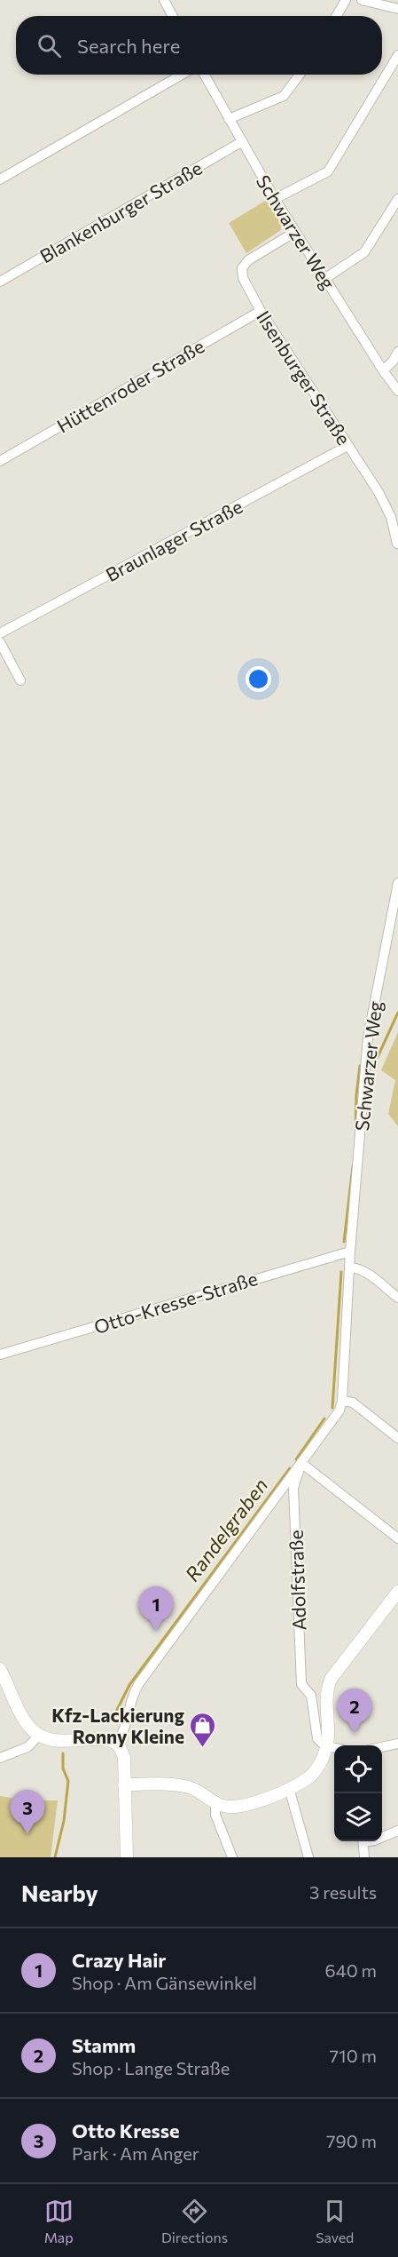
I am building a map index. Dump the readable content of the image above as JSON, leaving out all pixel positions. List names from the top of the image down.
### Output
{
  "streets": {
    "street": [
      "Blankenburger Straße",
      "Schwarzer Weg",
      "Ilsenburger Straße",
      "Hüttenroder Straße",
      "Braunlager Straße",
      "Otto-Kresse-Straße",
      "Adolfstraße"
    ]
  },
  "crossings": [
    ["Blankenburger Straße", "Schwarzer Weg"],
    ["Schwarzer Weg", "Ilsenburger Straße"],
    ["Schwarzer Weg", "Otto-Kresse-Straße"],
    ["Ilsenburger Straße", "Hüttenroder Straße"],
    ["Ilsenburger Straße", "Braunlager Straße"]
  ],
  "water": ["Randelgraben"],
  "places": {
    "shop": ["Kfz-Lackierung Ronny Kleine"]
  },
  "page": {
    "search": "Search here",
    "pins": ["1", "2", "3"],
    "heading": ["Nearby", "3 results"],
    "list": [
      {
        "mark": "1",
        "name": "Crazy Hair",
        "note": "Shop · Am Gänsewinkel",
        "value": "640 m"
      },
      {
        "mark": "2",
        "name": "Stamm",
        "note": "Shop · Lange Straße",
        "value": "710 m"
      },
      {
        "mark": "3",
        "name": "Otto Kresse",
        "note": "Park · Am Anger",
        "value": "790 m"
      }
    ],
    "nav": ["Map", "Directions", "Saved"]
  }
}
